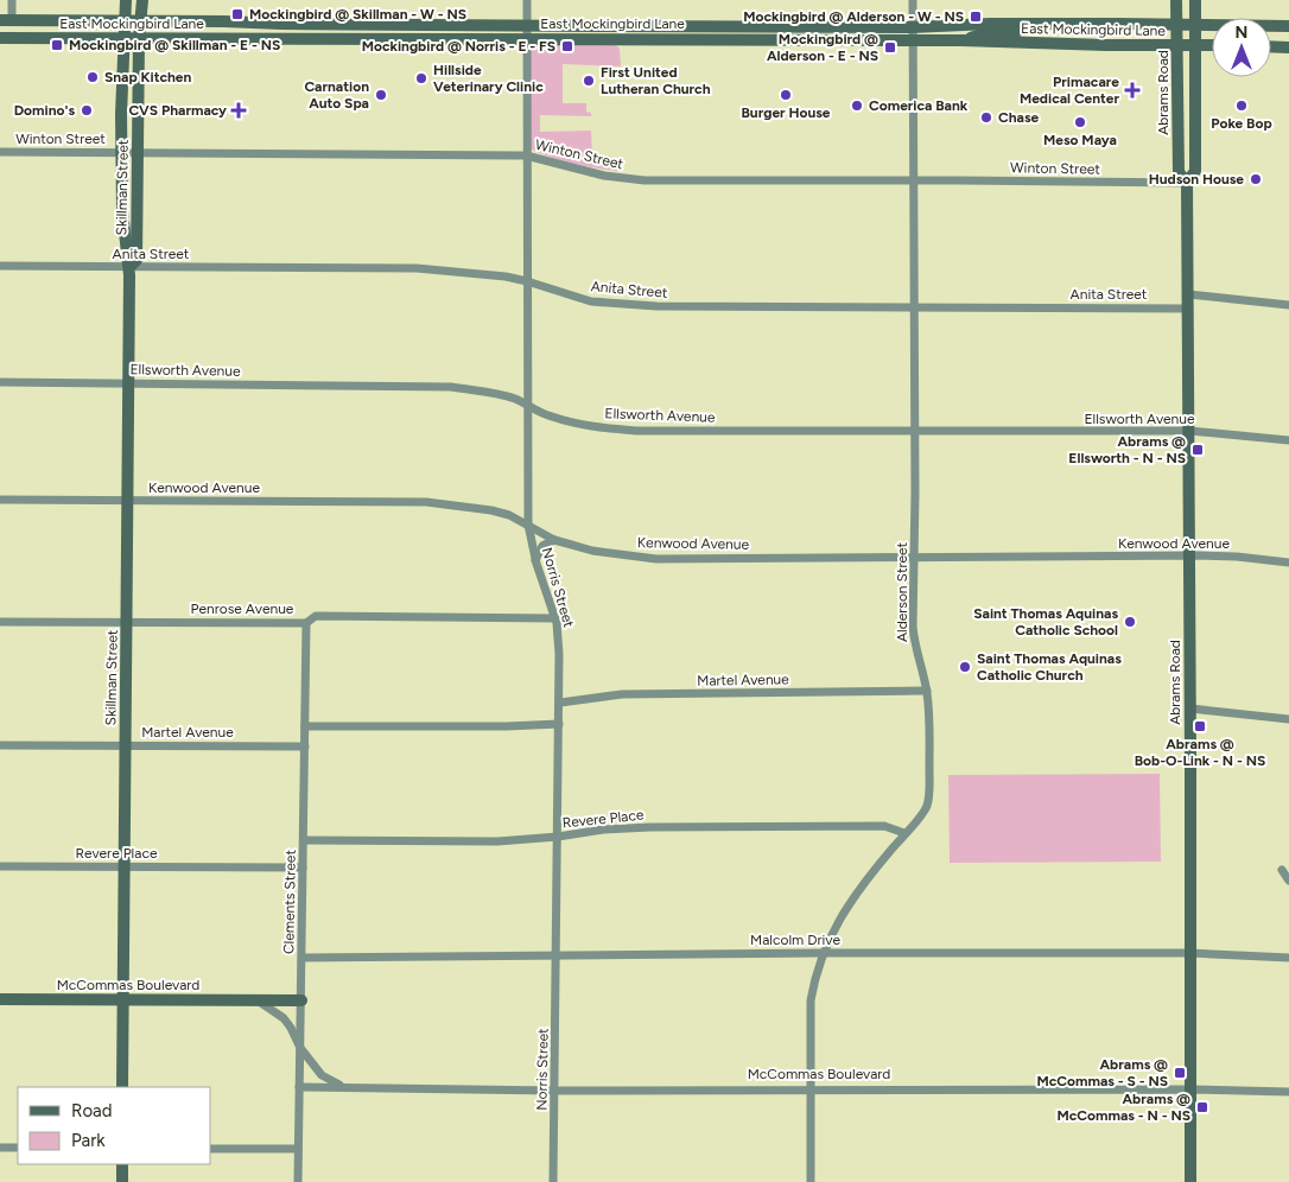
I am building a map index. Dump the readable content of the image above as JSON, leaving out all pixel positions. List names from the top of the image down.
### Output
{
  "streets": {
    "main road": [
      "East Mockingbird Lane",
      "Abrams Road",
      "Skillman Street",
      "McCommas Boulevard"
    ],
    "street": [
      "Winton Street",
      "Anita Street",
      "Ellsworth Avenue",
      "Kenwood Avenue",
      "Norris Street",
      "Alderson Street",
      "Penrose Avenue",
      "Martel Avenue",
      "Revere Place",
      "Clements Street",
      "Malcolm Drive"
    ]
  },
  "crossings": [
    ["East Mockingbird Lane", "Abrams Road"],
    ["East Mockingbird Lane", "Skillman Street"],
    ["East Mockingbird Lane", "Norris Street"],
    ["East Mockingbird Lane", "Alderson Street"],
    ["Abrams Road", "Winton Street"],
    ["Abrams Road", "Anita Street"],
    ["Abrams Road", "Ellsworth Avenue"],
    ["Abrams Road", "Kenwood Avenue"],
    ["Abrams Road", "Malcolm Drive"],
    ["Abrams Road", "McCommas Boulevard"],
    ["Winton Street", "Skillman Street"],
    ["Winton Street", "Norris Street"],
    ["Winton Street", "Alderson Street"],
    ["Skillman Street", "Anita Street"],
    ["Skillman Street", "Ellsworth Avenue"],
    ["Skillman Street", "Kenwood Avenue"],
    ["Skillman Street", "Penrose Avenue"],
    ["Skillman Street", "Martel Avenue"],
    ["Skillman Street", "Revere Place"],
    ["Skillman Street", "McCommas Boulevard"],
    ["Anita Street", "Norris Street"],
    ["Anita Street", "Alderson Street"],
    ["Ellsworth Avenue", "Norris Street"],
    ["Ellsworth Avenue", "Alderson Street"],
    ["Kenwood Avenue", "Norris Street"],
    ["Kenwood Avenue", "Alderson Street"],
    ["Norris Street", "Penrose Avenue"],
    ["Norris Street", "Martel Avenue"],
    ["Norris Street", "Revere Place"],
    ["Norris Street", "Malcolm Drive"],
    ["Norris Street", "McCommas Boulevard"],
    ["Alderson Street", "Martel Avenue"],
    ["Alderson Street", "Revere Place"],
    ["Alderson Street", "Malcolm Drive"],
    ["Alderson Street", "McCommas Boulevard"],
    ["Penrose Avenue", "Clements Street"],
    ["Martel Avenue", "Clements Street"],
    ["Revere Place", "Clements Street"],
    ["Clements Street", "Malcolm Drive"],
    ["Clements Street", "McCommas Boulevard"]
  ],
  "places": {
    "transit": [
      "Mockingbird @ Skillman - W - NS",
      "Mockingbird @ Alderson - W - NS",
      "Mockingbird @ Skillman - E - NS",
      "Mockingbird @ Norris - E - FS",
      "Mockingbird @ Alderson - E - NS",
      "Abrams @ Ellsworth - N - NS",
      "Abrams @ Bob-O-Link - N - NS",
      "Abrams @ McCommas - S - NS",
      "Abrams @ McCommas - N - NS"
    ],
    "other": [
      "Snap Kitchen",
      "Hillside Veterinary Clinic",
      "First United Lutheran Church",
      "Carnation Auto Spa",
      "Burger House",
      "Comerica Bank",
      "Poke Bop",
      "Domino's",
      "Chase",
      "Meso Maya",
      "Hudson House",
      "Saint Thomas Aquinas Catholic School",
      "Saint Thomas Aquinas Catholic Church"
    ],
    "health": ["Primacare Medical Center", "CVS Pharmacy"]
  },
  "legend": ["Road", "Park"],
  "north": "top"
}
